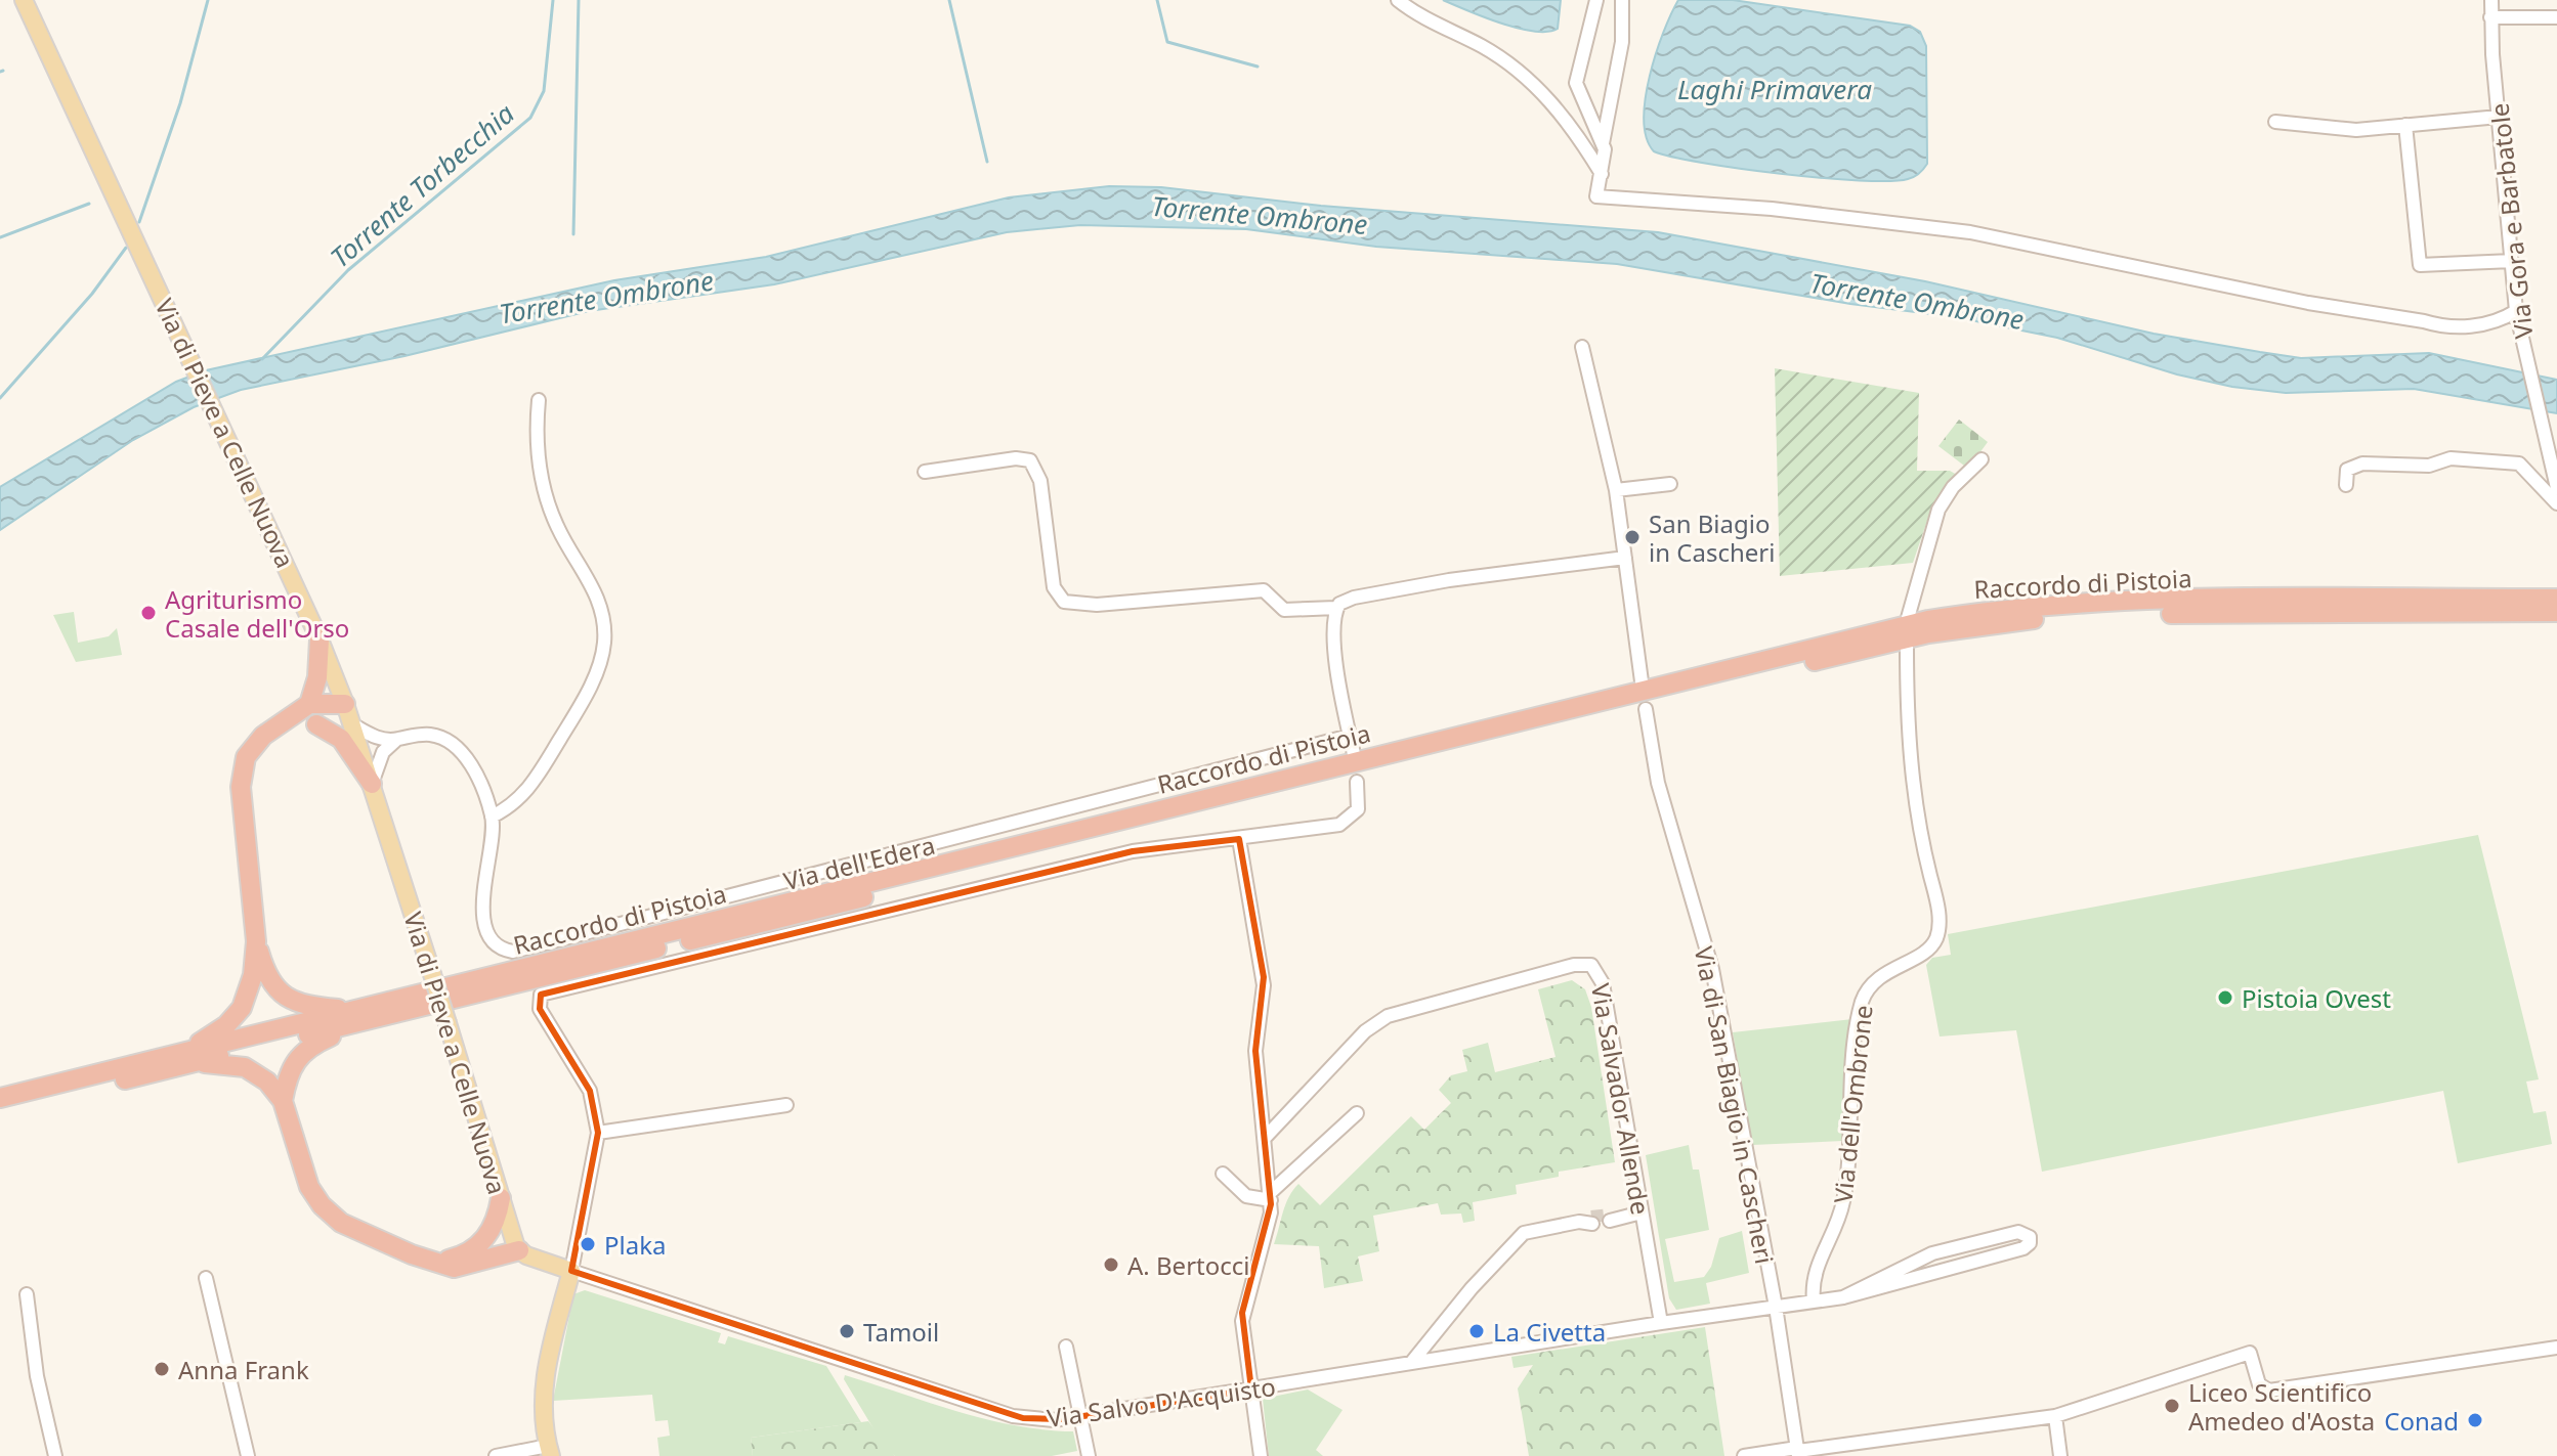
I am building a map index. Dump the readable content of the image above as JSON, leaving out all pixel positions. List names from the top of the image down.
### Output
{
  "streets": {
    "highway": ["Raccordo di Pistoia"],
    "main road": ["Via di Pieve a Celle Nuova", "Via Salvo D'Acquisto"],
    "street": [
      "Via Gora e Barbatole",
      "Via dell'Edera",
      "Via Salvador Allende",
      "Via dell'Ombrone",
      "Via di San Biagio in Cascheri"
    ]
  },
  "crossings": [
    ["Via di Pieve a Celle Nuova", "Via Salvo D'Acquisto"],
    ["Via Salvador Allende", "Via Salvo D'Acquisto"],
    ["Via dell'Ombrone", "Via Salvo D'Acquisto"],
    ["Via di San Biagio in Cascheri", "Via Salvo D'Acquisto"]
  ],
  "water": ["Laghi Primavera", "Torrente Torbecchia", "Torrente Ombrone"],
  "places": [
    "San Biagio in Cascheri",
    "Agriturismo Casale dell'Orso",
    "Pistoia Ovest",
    "Plaka",
    "A. Bertocci",
    "Tamoil",
    "La Civetta",
    "Anna Frank",
    "Liceo Scientifico Amedeo d'Aosta",
    "Conad"
  ]
}
